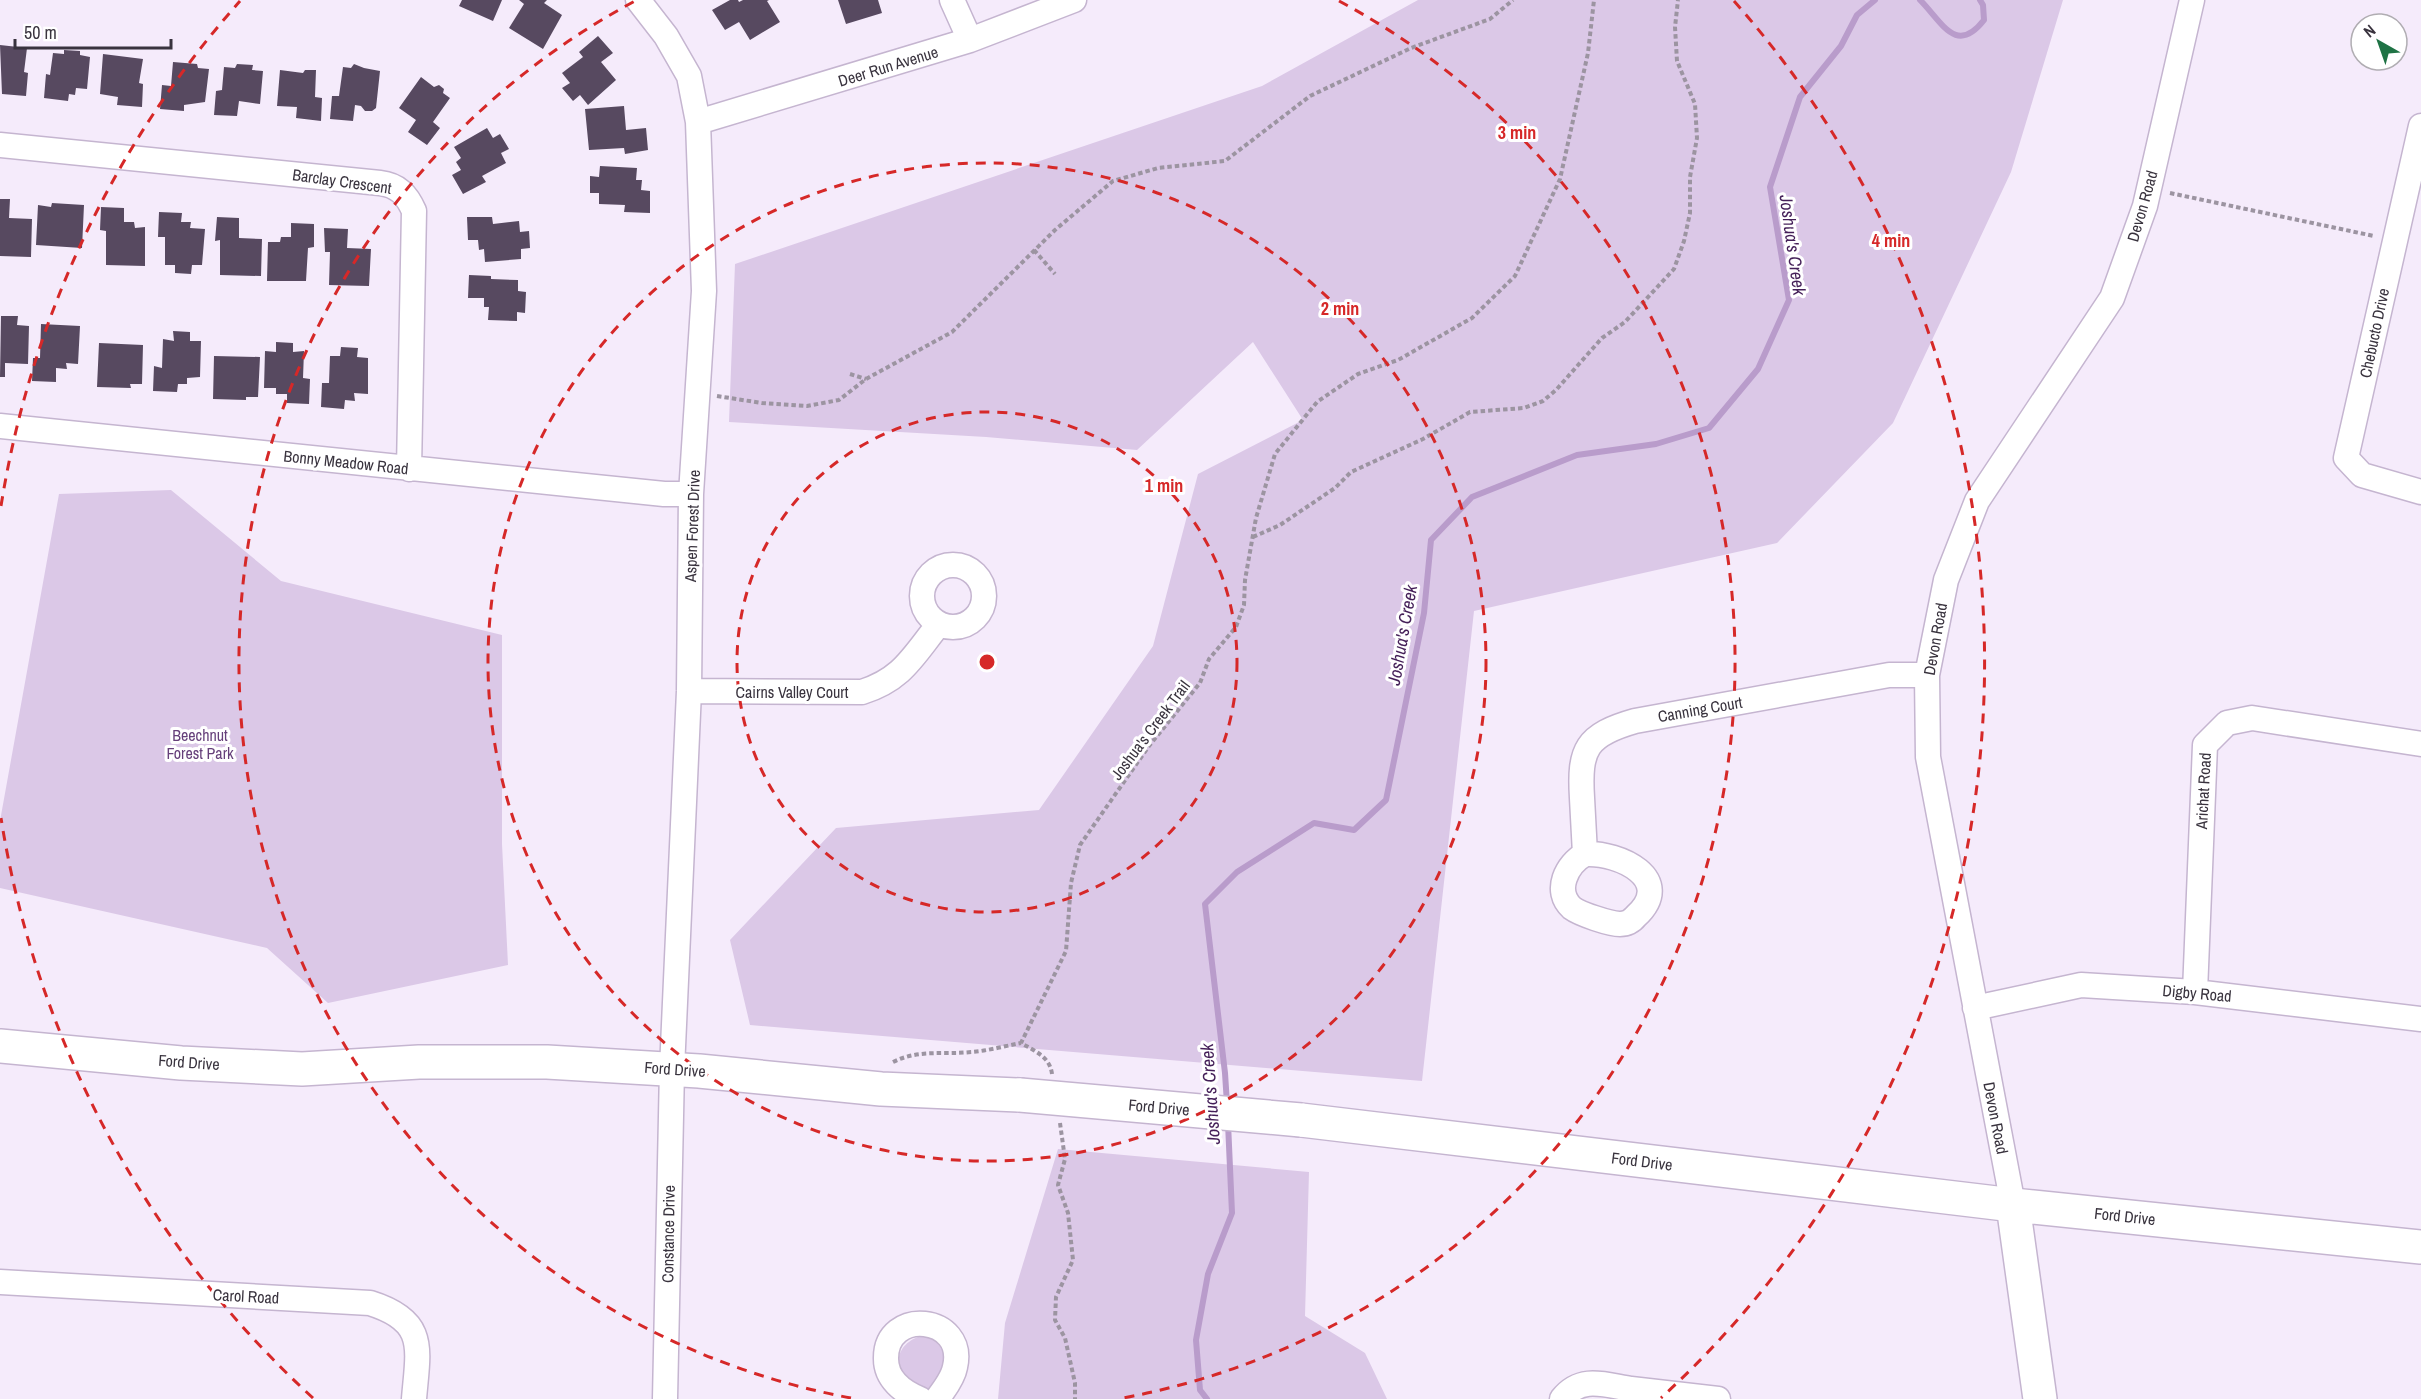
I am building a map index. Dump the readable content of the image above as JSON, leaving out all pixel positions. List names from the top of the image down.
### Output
{
  "streets": {
    "main road": ["Devon Road", "Ford Drive"],
    "street": [
      "Deer Run Avenue",
      "Barclay Crescent",
      "Chebucto Drive",
      "Bonny Meadow Road",
      "Aspen Forest Drive",
      "Cairns Valley Court",
      "Canning Court",
      "Arichat Road",
      "Digby Road",
      "Constance Drive",
      "Carol Road"
    ],
    "path": ["Joshua's Creek Trail"]
  },
  "crossings": [
    ["Deer Run Avenue", "Aspen Forest Drive"],
    ["Barclay Crescent", "Bonny Meadow Road"],
    ["Devon Road", "Canning Court"],
    ["Devon Road", "Digby Road"],
    ["Devon Road", "Ford Drive"],
    ["Bonny Meadow Road", "Aspen Forest Drive"],
    ["Aspen Forest Drive", "Cairns Valley Court"],
    ["Aspen Forest Drive", "Ford Drive"],
    ["Aspen Forest Drive", "Constance Drive"],
    ["Arichat Road", "Digby Road"],
    ["Ford Drive", "Constance Drive"]
  ],
  "water": ["Joshua's Creek"],
  "parks": ["Beechnut Forest Park"],
  "scale_bar": "50 m",
  "north": "top left",
  "rings": [
    "3 min",
    "4 min",
    "2 min",
    "1 min"
  ]
}
